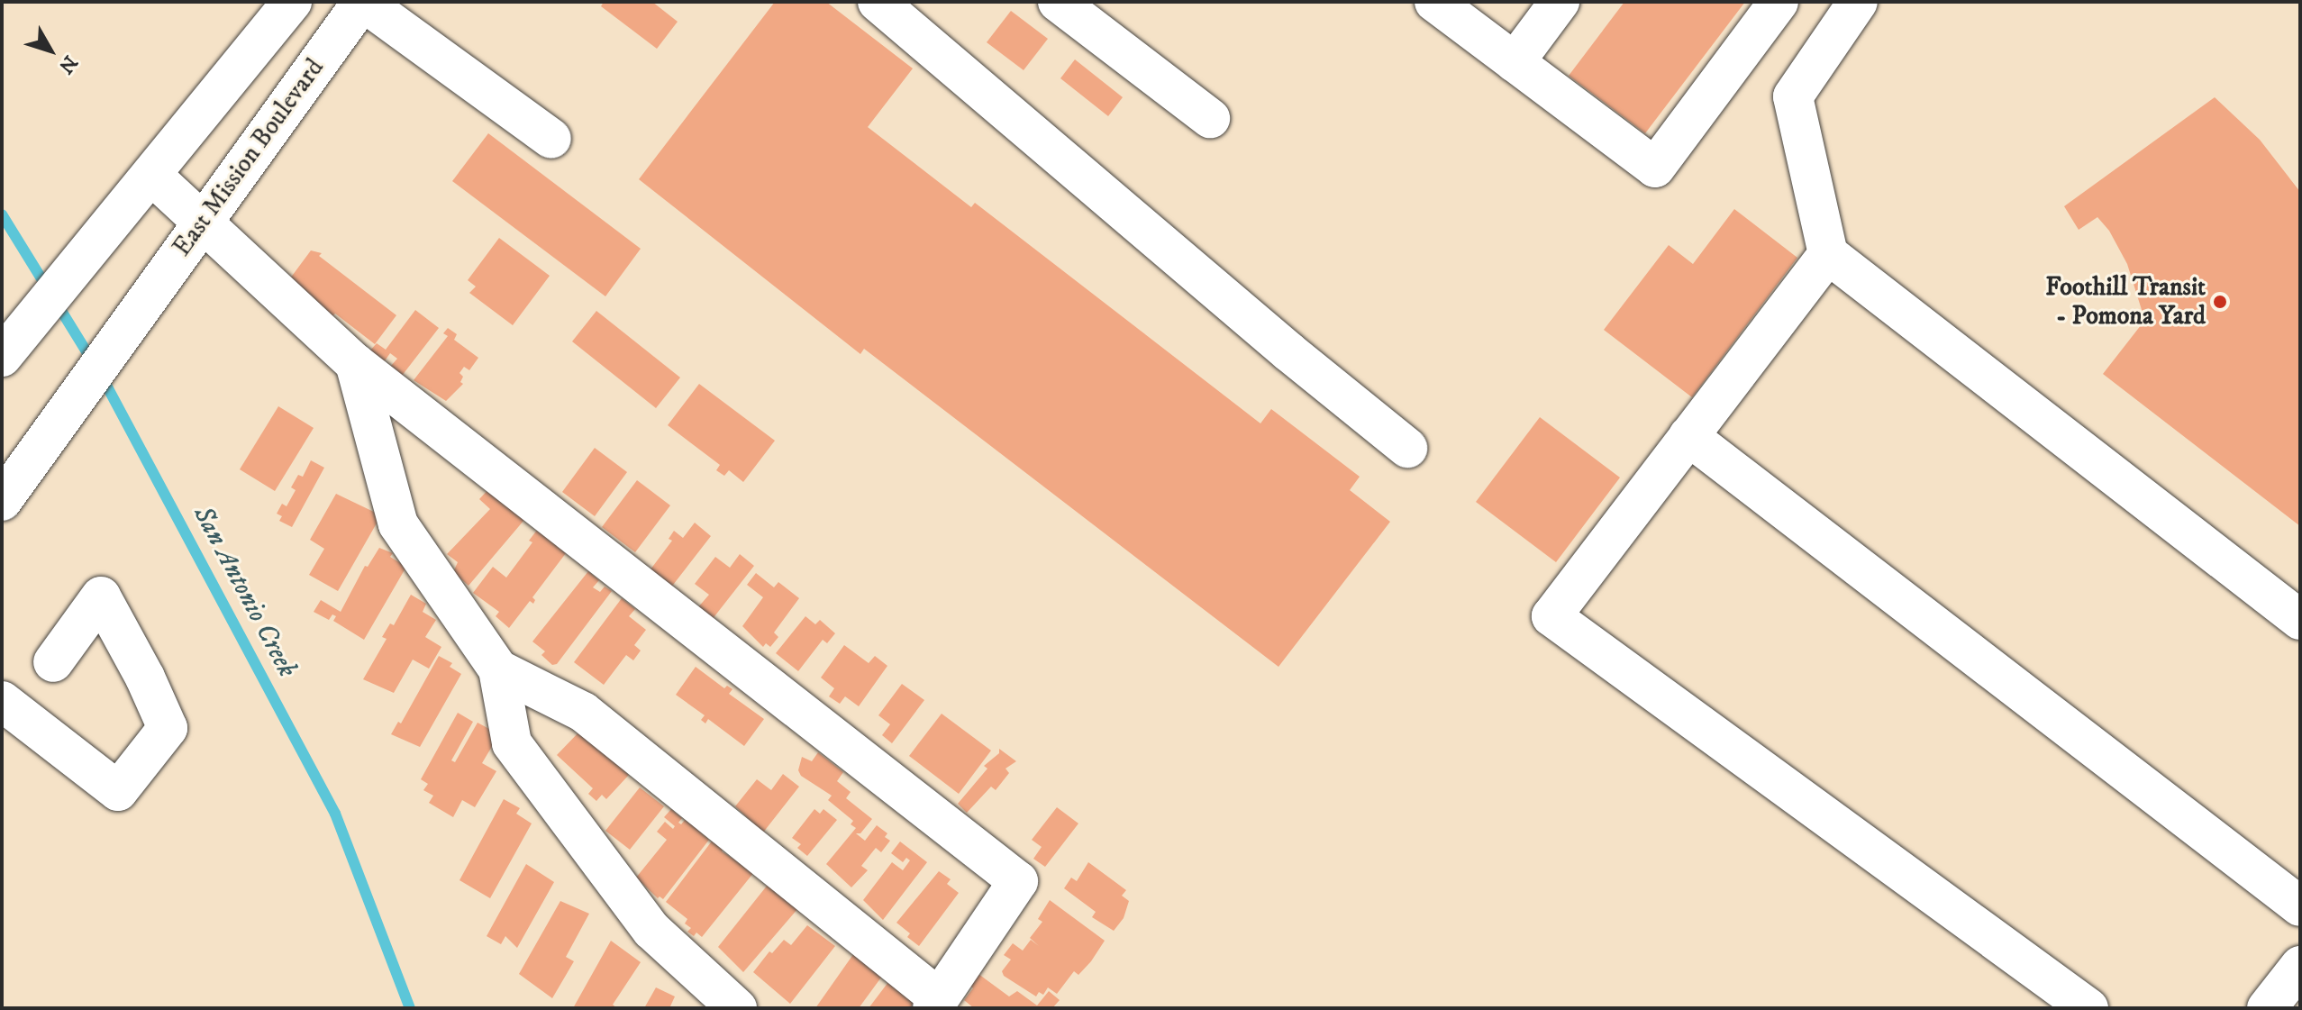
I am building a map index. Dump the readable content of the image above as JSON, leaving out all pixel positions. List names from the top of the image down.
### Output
{
  "streets": {
    "main road": ["East Mission Boulevard"]
  },
  "water": ["San Antonio Creek"],
  "places": ["Foothill Transit - Pomona Yard"],
  "north": "bottom right"
}
